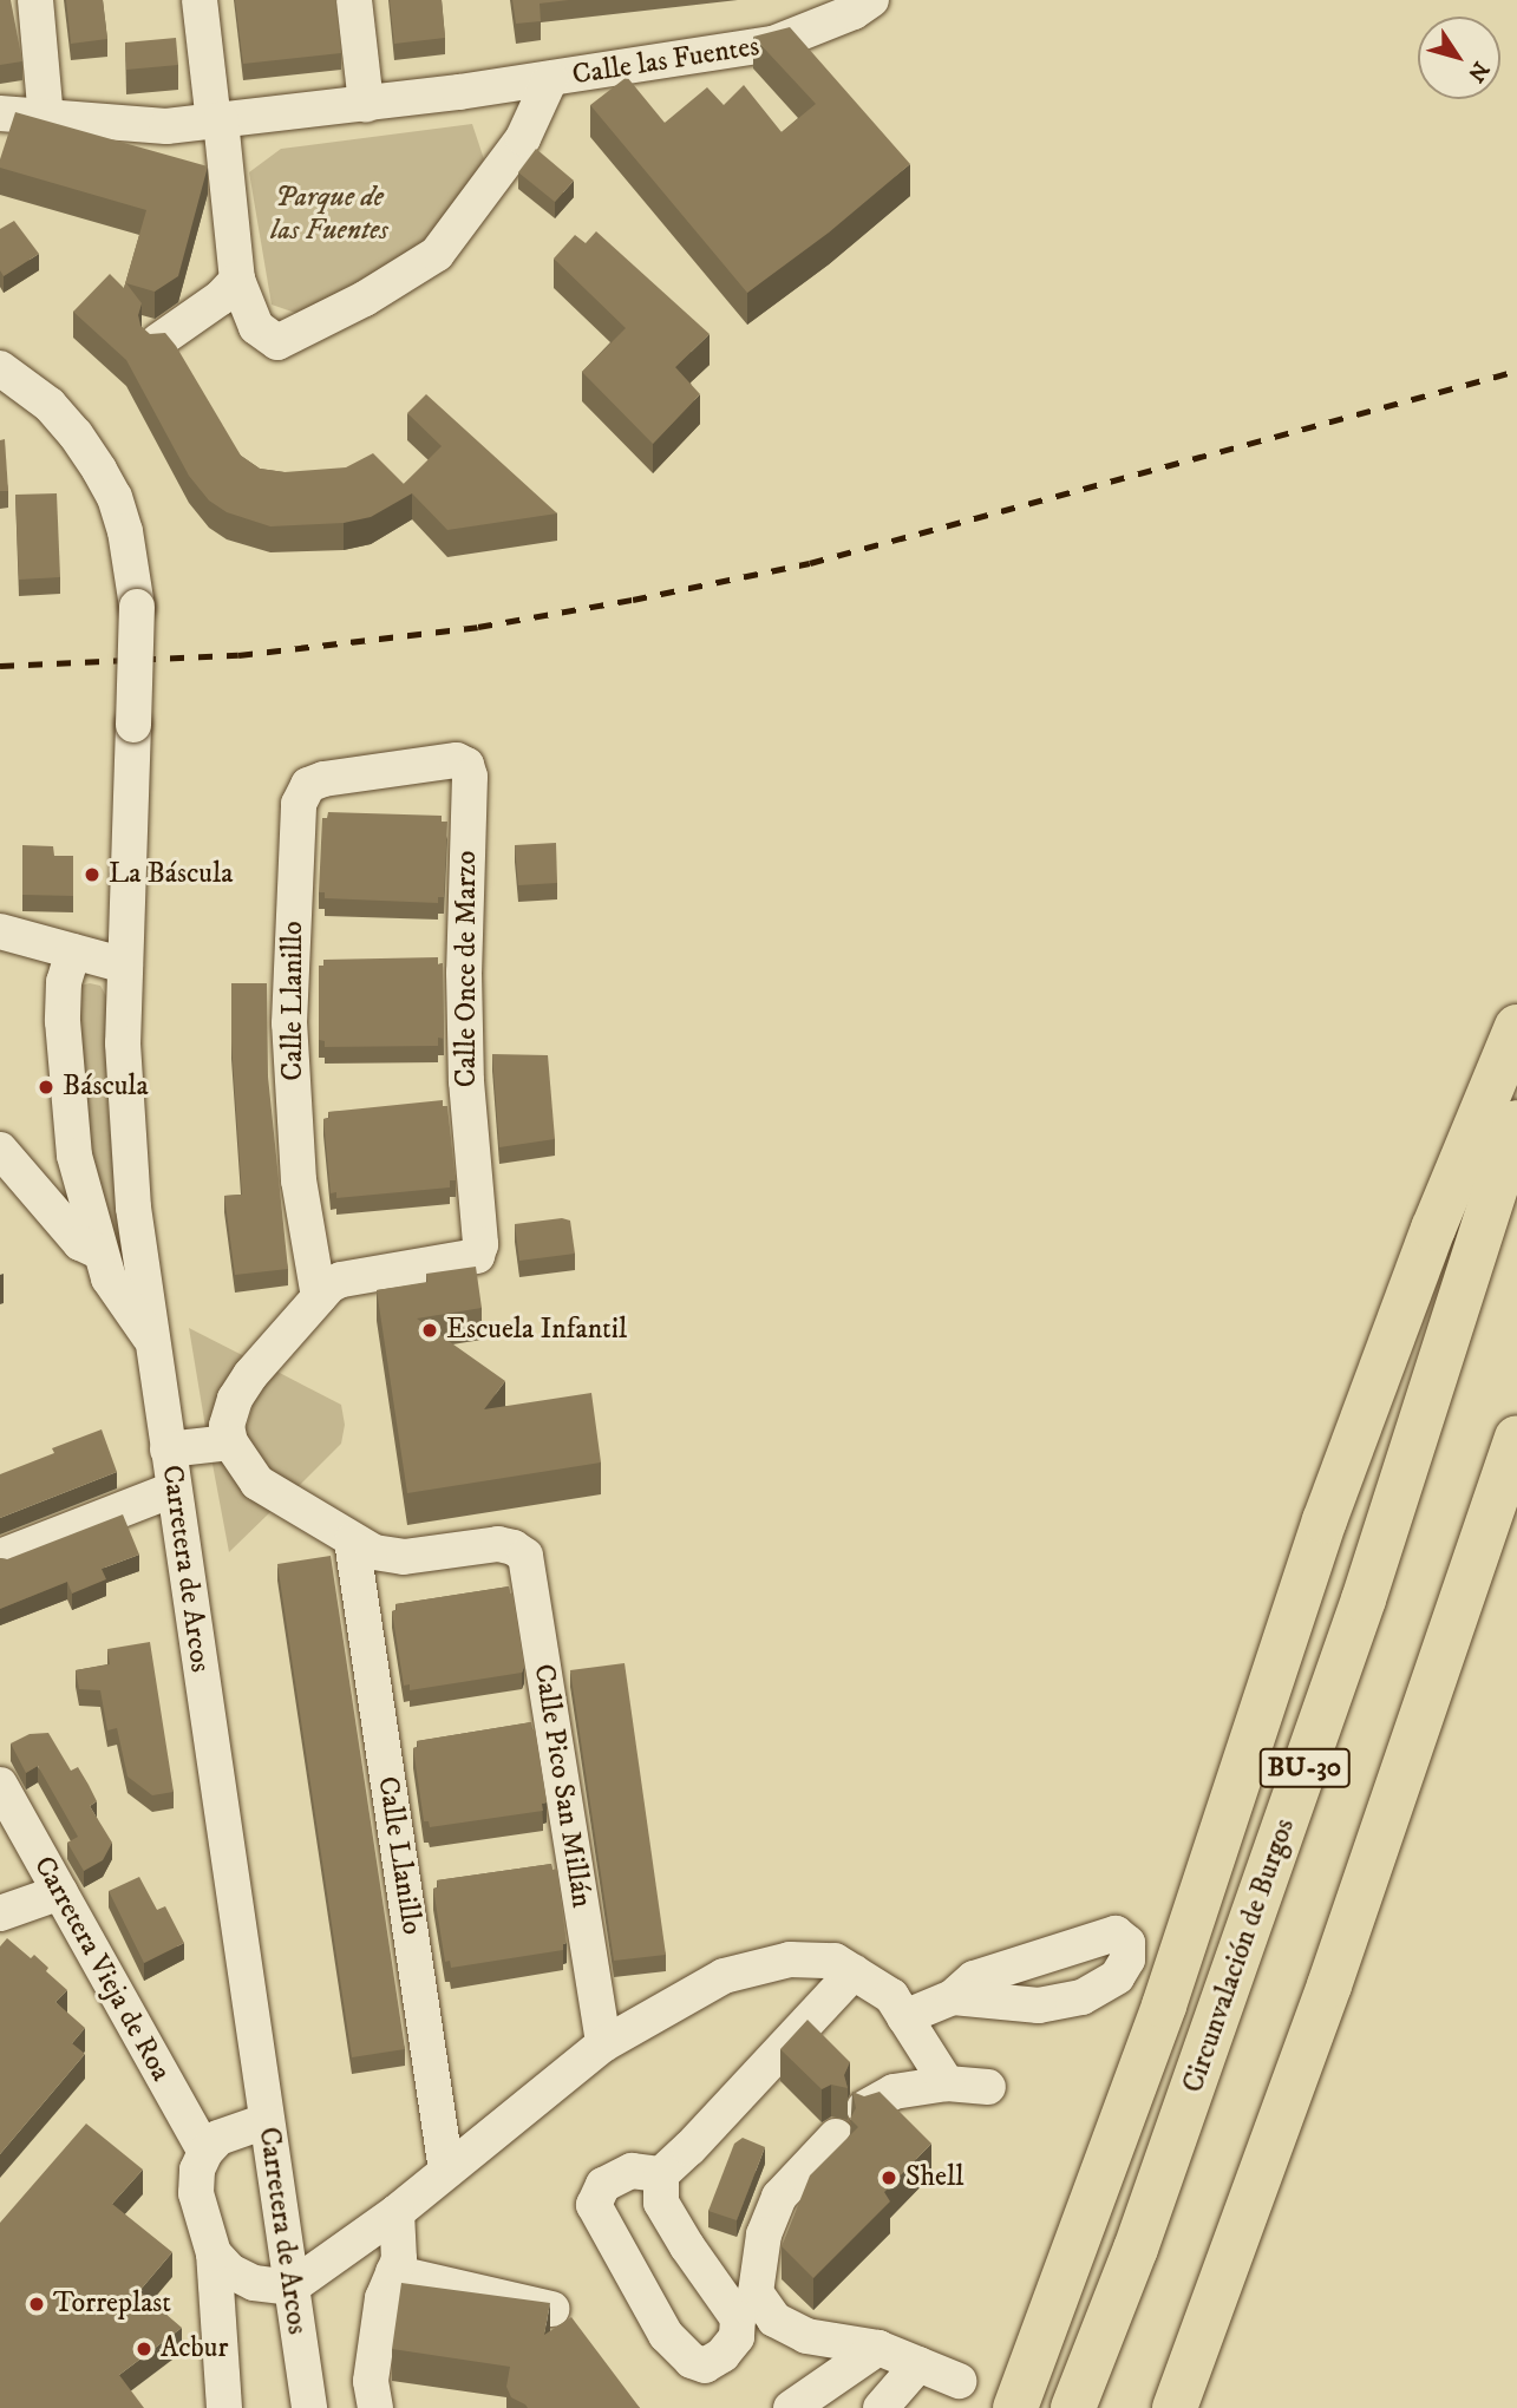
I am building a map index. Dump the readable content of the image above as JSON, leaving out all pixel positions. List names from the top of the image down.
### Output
{
  "streets": {
    "highway": ["BU-30", "Circunvalación de Burgos"],
    "street": [
      "Calle las Fuentes",
      "Calle Once de Marzo",
      "Calle Llanillo",
      "Carretera de Arcos",
      "Calle Pico San Millán",
      "Carretera Vieja de Roa"
    ]
  },
  "crossings": [
    ["Calle Once de Marzo", "Calle Llanillo"],
    ["Calle Llanillo", "Calle Pico San Millán"]
  ],
  "parks": ["Parque de las Fuentes"],
  "places": [
    "La Báscula",
    "Báscula",
    "Escuela Infantil",
    "Shell",
    "Torreplast",
    "Acbur"
  ],
  "north": "bottom right"
}
